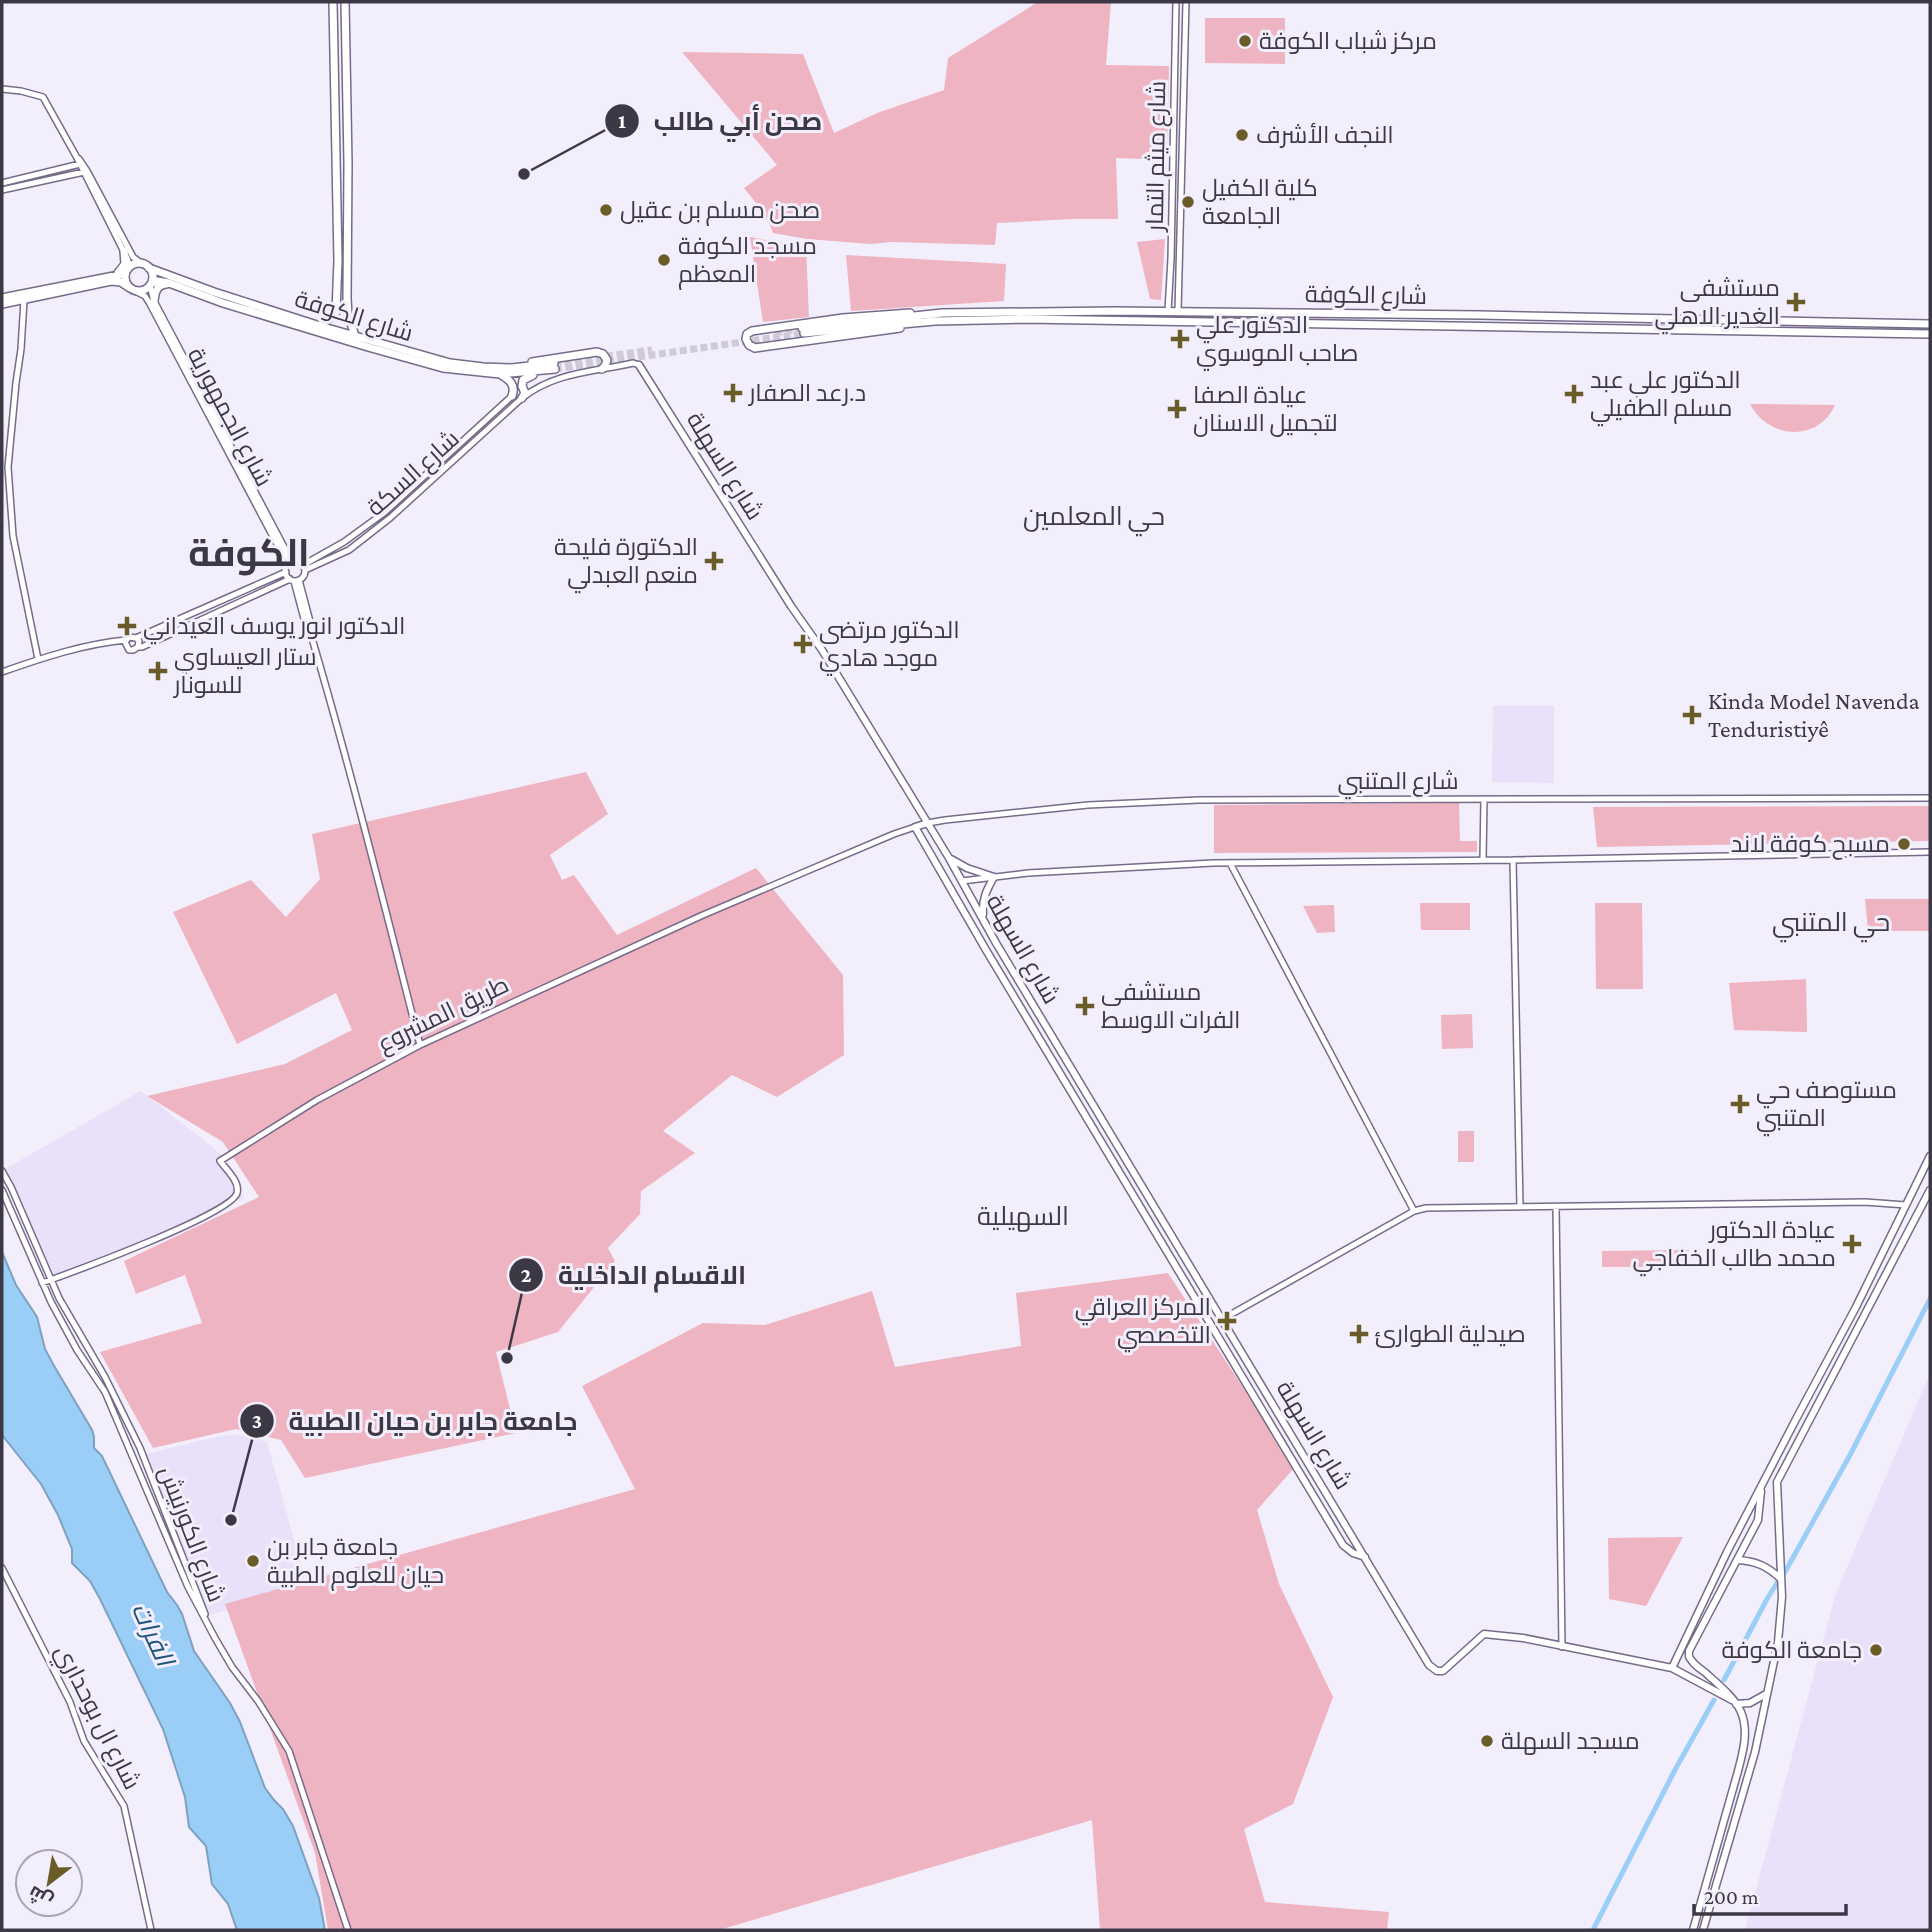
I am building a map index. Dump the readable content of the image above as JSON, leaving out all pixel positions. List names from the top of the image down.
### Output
{
  "streets": {
    "main road": ["شارع الكوفة", "شارع السهلة", "طريق المشروع"],
    "street": [
      "شارع ميثم التمار",
      "شارع الجمهورية",
      "شارع السكة",
      "شارع المتنبي",
      "شارع الكورنيش",
      "شارع ال بوحداري"
    ]
  },
  "crossings": [
    ["شارع ميثم التمار", "شارع الكوفة"],
    ["شارع الكوفة", "شارع الجمهورية"],
    ["شارع السهلة", "شارع السكة"],
    ["شارع السهلة", "شارع المتنبي"],
    ["شارع السهلة", "طريق المشروع"],
    ["شارع المتنبي", "طريق المشروع"],
    ["طريق المشروع", "شارع الكورنيش"]
  ],
  "districts": [
    "حي المعلمين",
    "الكوفة",
    "حي المتنبي",
    "السهيلية"
  ],
  "water": ["الفرات"],
  "places": {
    "other": [
      "مركز شباب الكوفة",
      "النجف الأشرف",
      "صحن أبي طالب",
      "كلية الكفيل الجامعة",
      "صحن مسلم بن عقيل",
      "مسجد الكوفة المعظم",
      "مسبح كوفة لاند",
      "الاقسام الداخلية",
      "جامعة جابر بن حيان الطبية",
      "جامعة جابر بن حيان للعلوم الطبية",
      "جامعة الكوفة",
      "مسجد السهلة"
    ],
    "health": [
      "مستشفى الغدير الاهلي",
      "الدكتور علي صاحب الموسوي",
      "د.رعد الصفار",
      "الدكتور علي عبد مسلم الطفيلي",
      "عيادة الصفا لتجميل الاسنان",
      "الدكتورة فليحة منعم العبدلي",
      "الدكتور انور يوسف العيداني",
      "الدكتور مرتضى موجد هادي",
      "ستار العيساوي للسونار",
      "Kinda Model Navenda Tenduristiyê",
      "مستشفى الفرات الاوسط",
      "مستوصف حي المتنبي",
      "عيادة الدكتور محمد طالب الخفاجي",
      "المركز العراقي التخصصي",
      "صيدلية الطوارئ"
    ]
  },
  "scale_bar": "200 m",
  "north": "bottom left"
}
